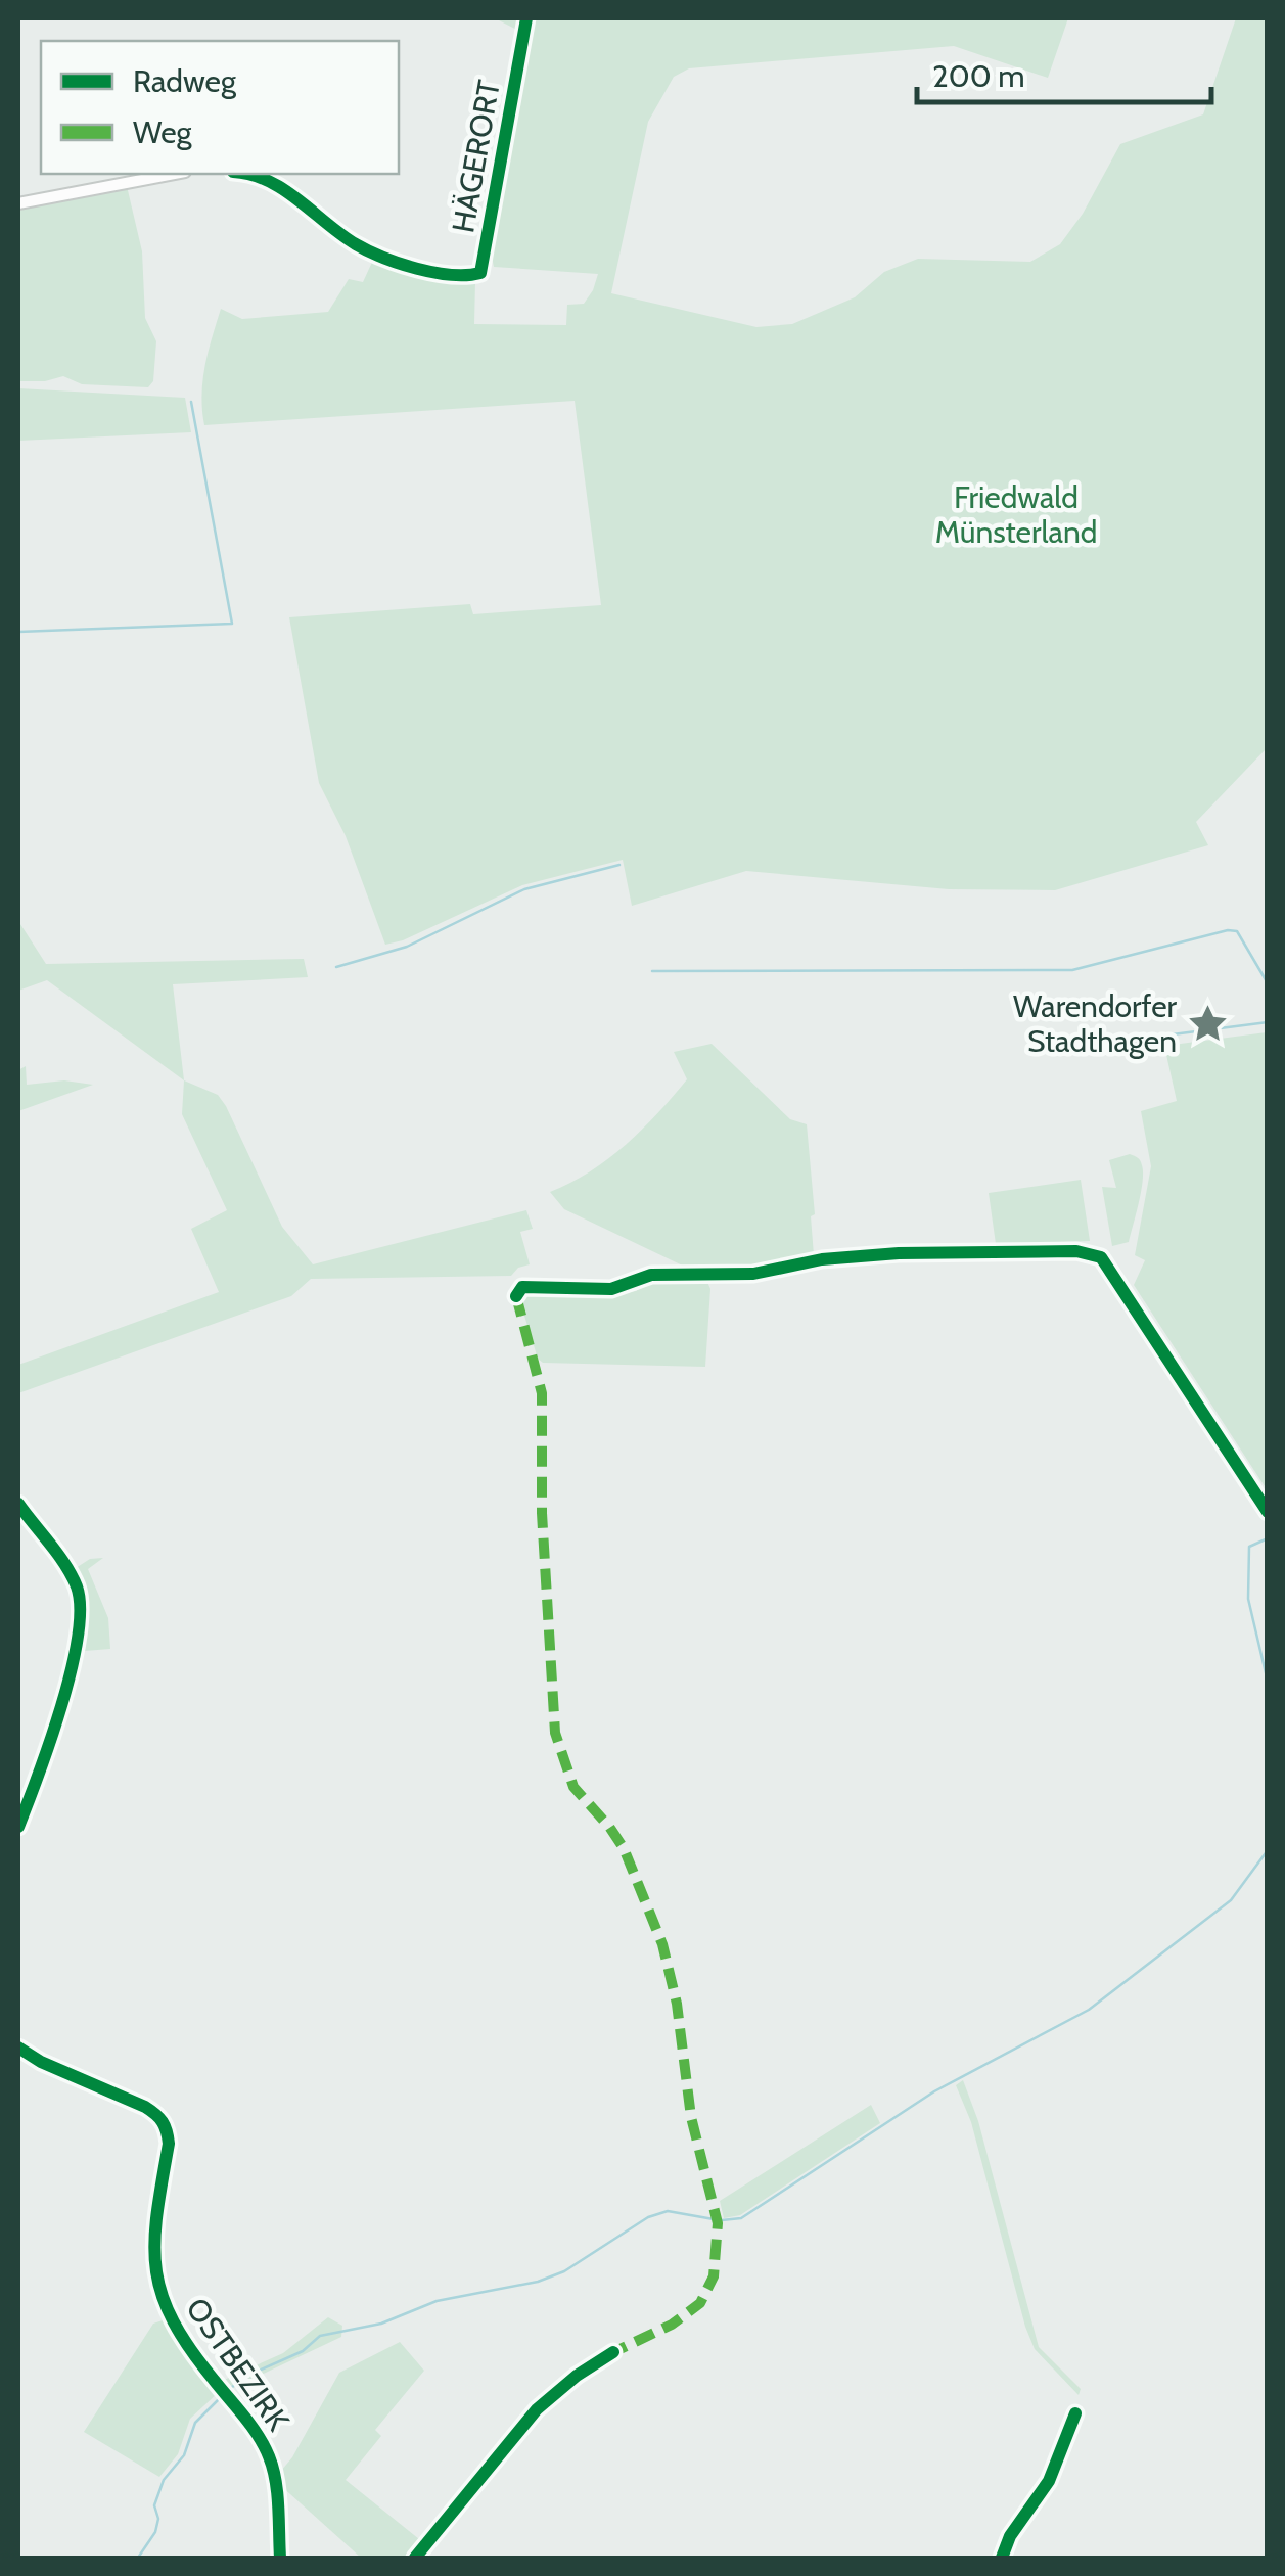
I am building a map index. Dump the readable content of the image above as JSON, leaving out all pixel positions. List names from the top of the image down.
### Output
{
  "streets": {
    "street": ["HÄGERORT", "OSTBEZIRK"]
  },
  "parks": ["Friedwald Münsterland"],
  "places": {
    "place": ["Warendorfer Stadthagen"]
  },
  "legend": ["Radweg", "Weg"],
  "scale_bar": "200 m"
}
